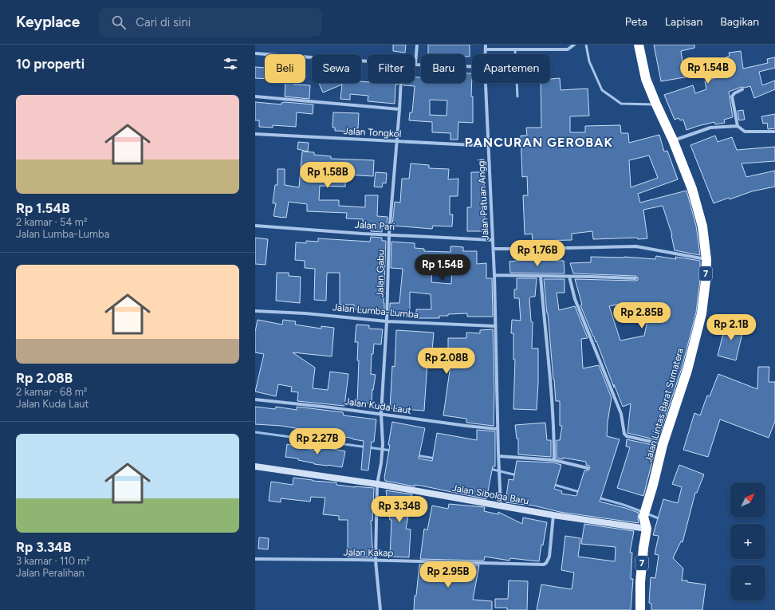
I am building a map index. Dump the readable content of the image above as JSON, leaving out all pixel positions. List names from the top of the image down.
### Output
{
  "streets": {
    "highway": ["7", "Jalan Lintas Barat Sumatera"],
    "street": [
      "Jalan Tongkol",
      "Jalan Patuan Anggi",
      "Jalan Pari",
      "Jalan Gabu",
      "Jalan Lumba-Lumba",
      "Jalan Kuda Laut",
      "Jalan Sibolga Baru",
      "Jalan Kakap"
    ]
  },
  "crossings": [
    ["Jalan Tongkol", "Jalan Patuan Anggi"],
    ["Jalan Tongkol", "Jalan Gabu"],
    ["Jalan Patuan Anggi", "Jalan Pari"],
    ["Jalan Patuan Anggi", "Jalan Lumba-Lumba"],
    ["Jalan Patuan Anggi", "Jalan Kuda Laut"],
    ["Jalan Patuan Anggi", "Jalan Sibolga Baru"],
    ["Jalan Pari", "Jalan Gabu"],
    ["Jalan Gabu", "Jalan Lumba-Lumba"],
    ["Jalan Gabu", "Jalan Kuda Laut"],
    ["Jalan Gabu", "Jalan Sibolga Baru"],
    ["Jalan Gabu", "Jalan Kakap"],
    ["Jalan Lintas Barat Sumatera", "Jalan Sibolga Baru"],
    ["Jalan Sibolga Baru", "Jalan Kakap"]
  ],
  "districts": ["PANCURAN GEROBAK"],
  "north": "top right",
  "page": {
    "header": "Keyplace",
    "search": "Cari di sini",
    "nav": ["Peta", "Lapisan", "Bagikan"],
    "heading": "10 properti",
    "chip": [
      "Beli",
      "Sewa",
      "Filter",
      "Baru",
      "Apartemen"
    ],
    "price": [
      "Rp 1.54B",
      "Rp 1.58B",
      "Rp 1.76B",
      "Rp 1.54B",
      "Rp 2.85B",
      "Rp 2.1B",
      "Rp 2.08B",
      "Rp 2.27B",
      "Rp 3.34B",
      "Rp 2.95B"
    ],
    "list": [
      {
        "name": "Rp 1.54B",
        "note": "2 kamar · 54 m² · Jalan Lumba-Lumba"
      },
      {
        "name": "Rp 2.08B",
        "note": "2 kamar · 68 m² · Jalan Kuda Laut"
      },
      {
        "name": "Rp 3.34B",
        "note": "3 kamar · 110 m² · Jalan Peralihan"
      }
    ],
    "map_buttons": ["+", "−"]
  }
}
